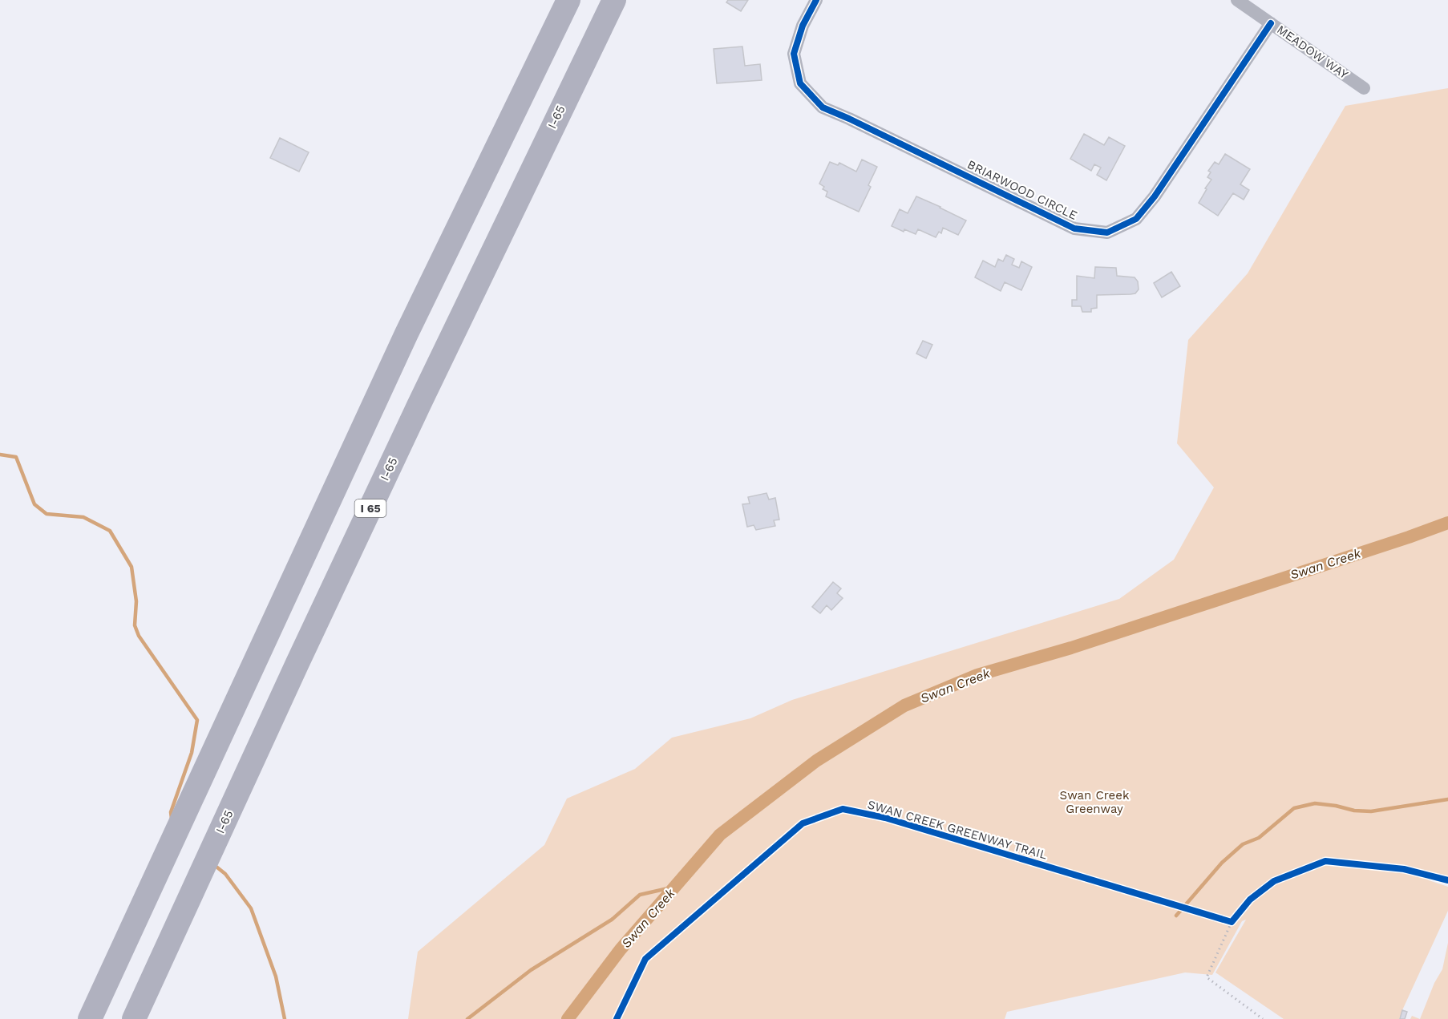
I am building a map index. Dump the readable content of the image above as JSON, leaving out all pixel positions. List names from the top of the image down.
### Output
{
  "streets": {
    "highway": ["I-65", "I 65"],
    "street": ["MEADOW WAY", "BRIARWOOD CIRCLE"],
    "cycle path": ["SWAN CREEK GREENWAY TRAIL"]
  },
  "crossings": [
    ["MEADOW WAY", "BRIARWOOD CIRCLE"]
  ],
  "water": ["Swan Creek"],
  "parks": ["Swan Creek Greenway"]
}
